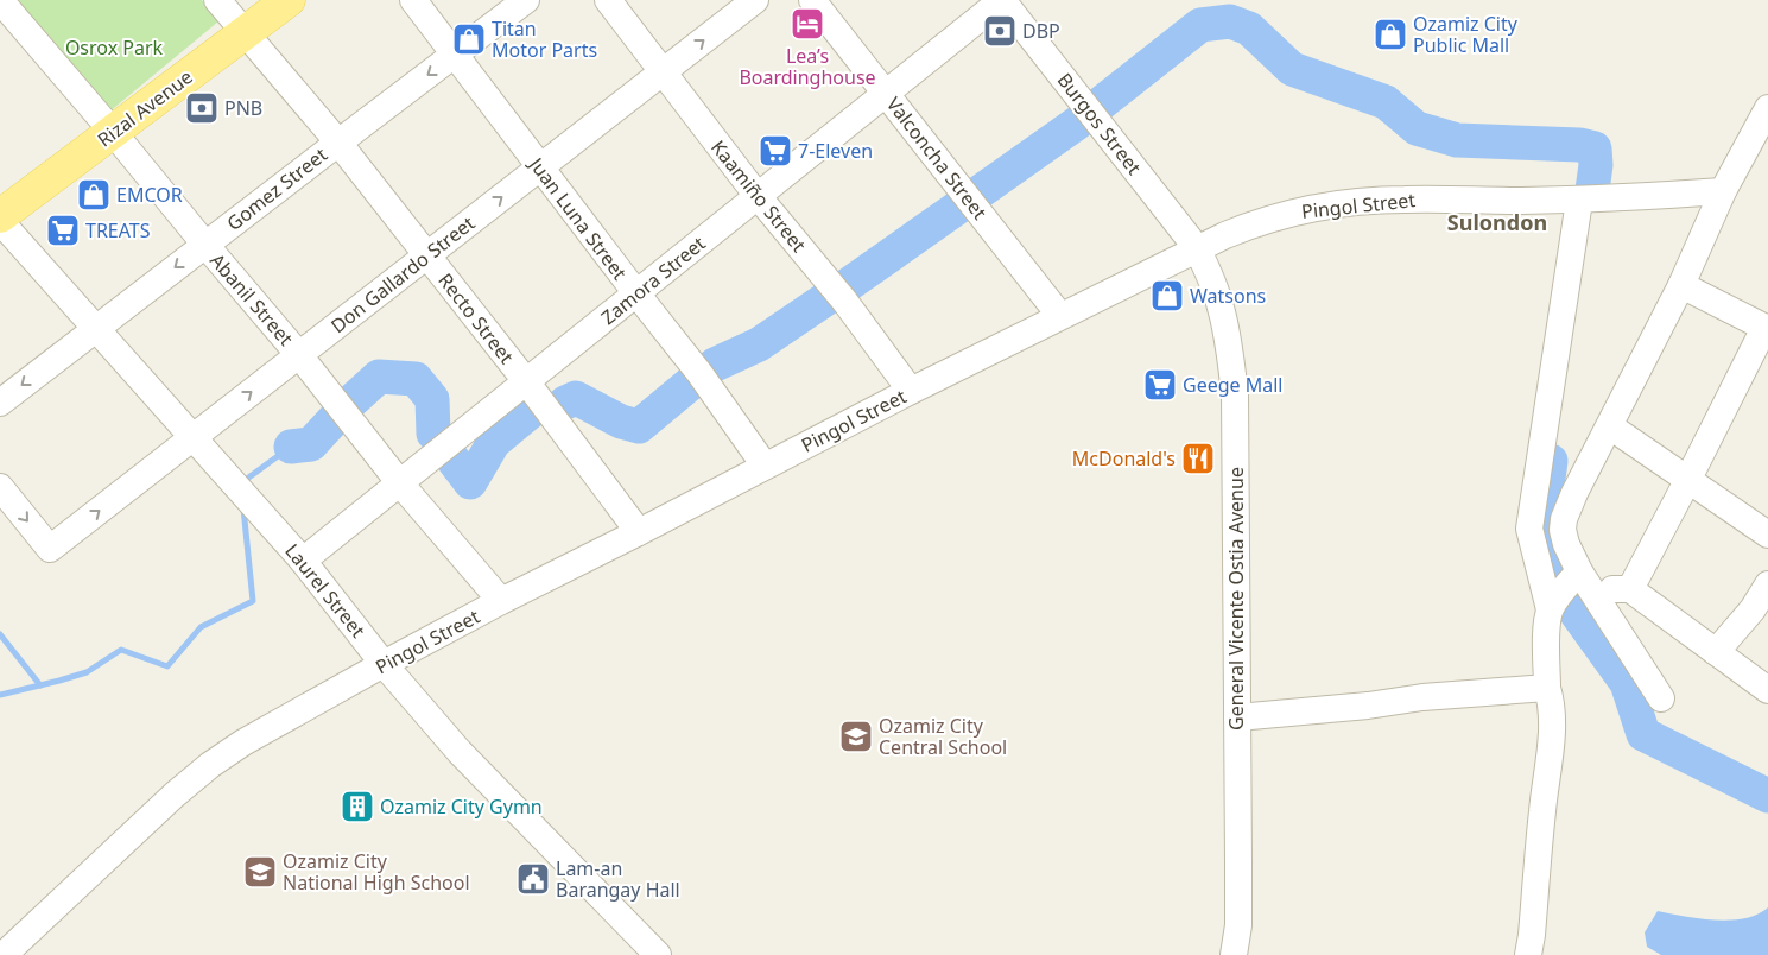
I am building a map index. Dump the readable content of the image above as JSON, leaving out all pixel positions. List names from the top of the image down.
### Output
{
  "streets": {
    "main road": ["Rizal Avenue"],
    "street": [
      "Burgos Street",
      "Valconcha Street",
      "Gomez Street",
      "Kaamiño Street",
      "Pingol Street",
      "Juan Luna Street",
      "Don Gallardo Street",
      "Zamora Street",
      "Abanil Street",
      "Recto Street",
      "Laurel Street",
      "General Vicente Ostia Avenue"
    ]
  },
  "crossings": [
    ["Rizal Avenue", "Abanil Street"],
    ["Rizal Avenue", "Recto Street"],
    ["Burgos Street", "Pingol Street"],
    ["Burgos Street", "Zamora Street"],
    ["Burgos Street", "General Vicente Ostia Avenue"],
    ["Valconcha Street", "Pingol Street"],
    ["Valconcha Street", "Zamora Street"],
    ["Gomez Street", "Juan Luna Street"],
    ["Gomez Street", "Abanil Street"],
    ["Gomez Street", "Recto Street"],
    ["Gomez Street", "Laurel Street"],
    ["Kaamiño Street", "Pingol Street"],
    ["Kaamiño Street", "Don Gallardo Street"],
    ["Kaamiño Street", "Zamora Street"],
    ["Pingol Street", "Juan Luna Street"],
    ["Pingol Street", "Abanil Street"],
    ["Pingol Street", "Recto Street"],
    ["Pingol Street", "Laurel Street"],
    ["Pingol Street", "General Vicente Ostia Avenue"],
    ["Juan Luna Street", "Don Gallardo Street"],
    ["Juan Luna Street", "Zamora Street"],
    ["Don Gallardo Street", "Abanil Street"],
    ["Don Gallardo Street", "Recto Street"],
    ["Don Gallardo Street", "Laurel Street"],
    ["Zamora Street", "Abanil Street"],
    ["Zamora Street", "Recto Street"],
    ["Zamora Street", "Laurel Street"]
  ],
  "one_way": ["Gomez Street", "Don Gallardo Street"],
  "districts": ["Sulondon"],
  "parks": ["Osrox Park"],
  "places": {
    "hotel": ["Lea’s Boardinghouse"],
    "bank": ["DBP", "PNB"],
    "shop": [
      "Ozamiz City Public Mall",
      "Titan Motor Parts",
      "EMCOR",
      "Watsons"
    ],
    "supermarket": ["7-Eleven", "TREATS", "Geege Mall"],
    "restaurant": ["McDonald's"],
    "school or university": ["Ozamiz City Central School", "Ozamiz City National High School"],
    "building": ["Ozamiz City Gymn"],
    "public building": ["Lam-an Barangay Hall"]
  }
}
